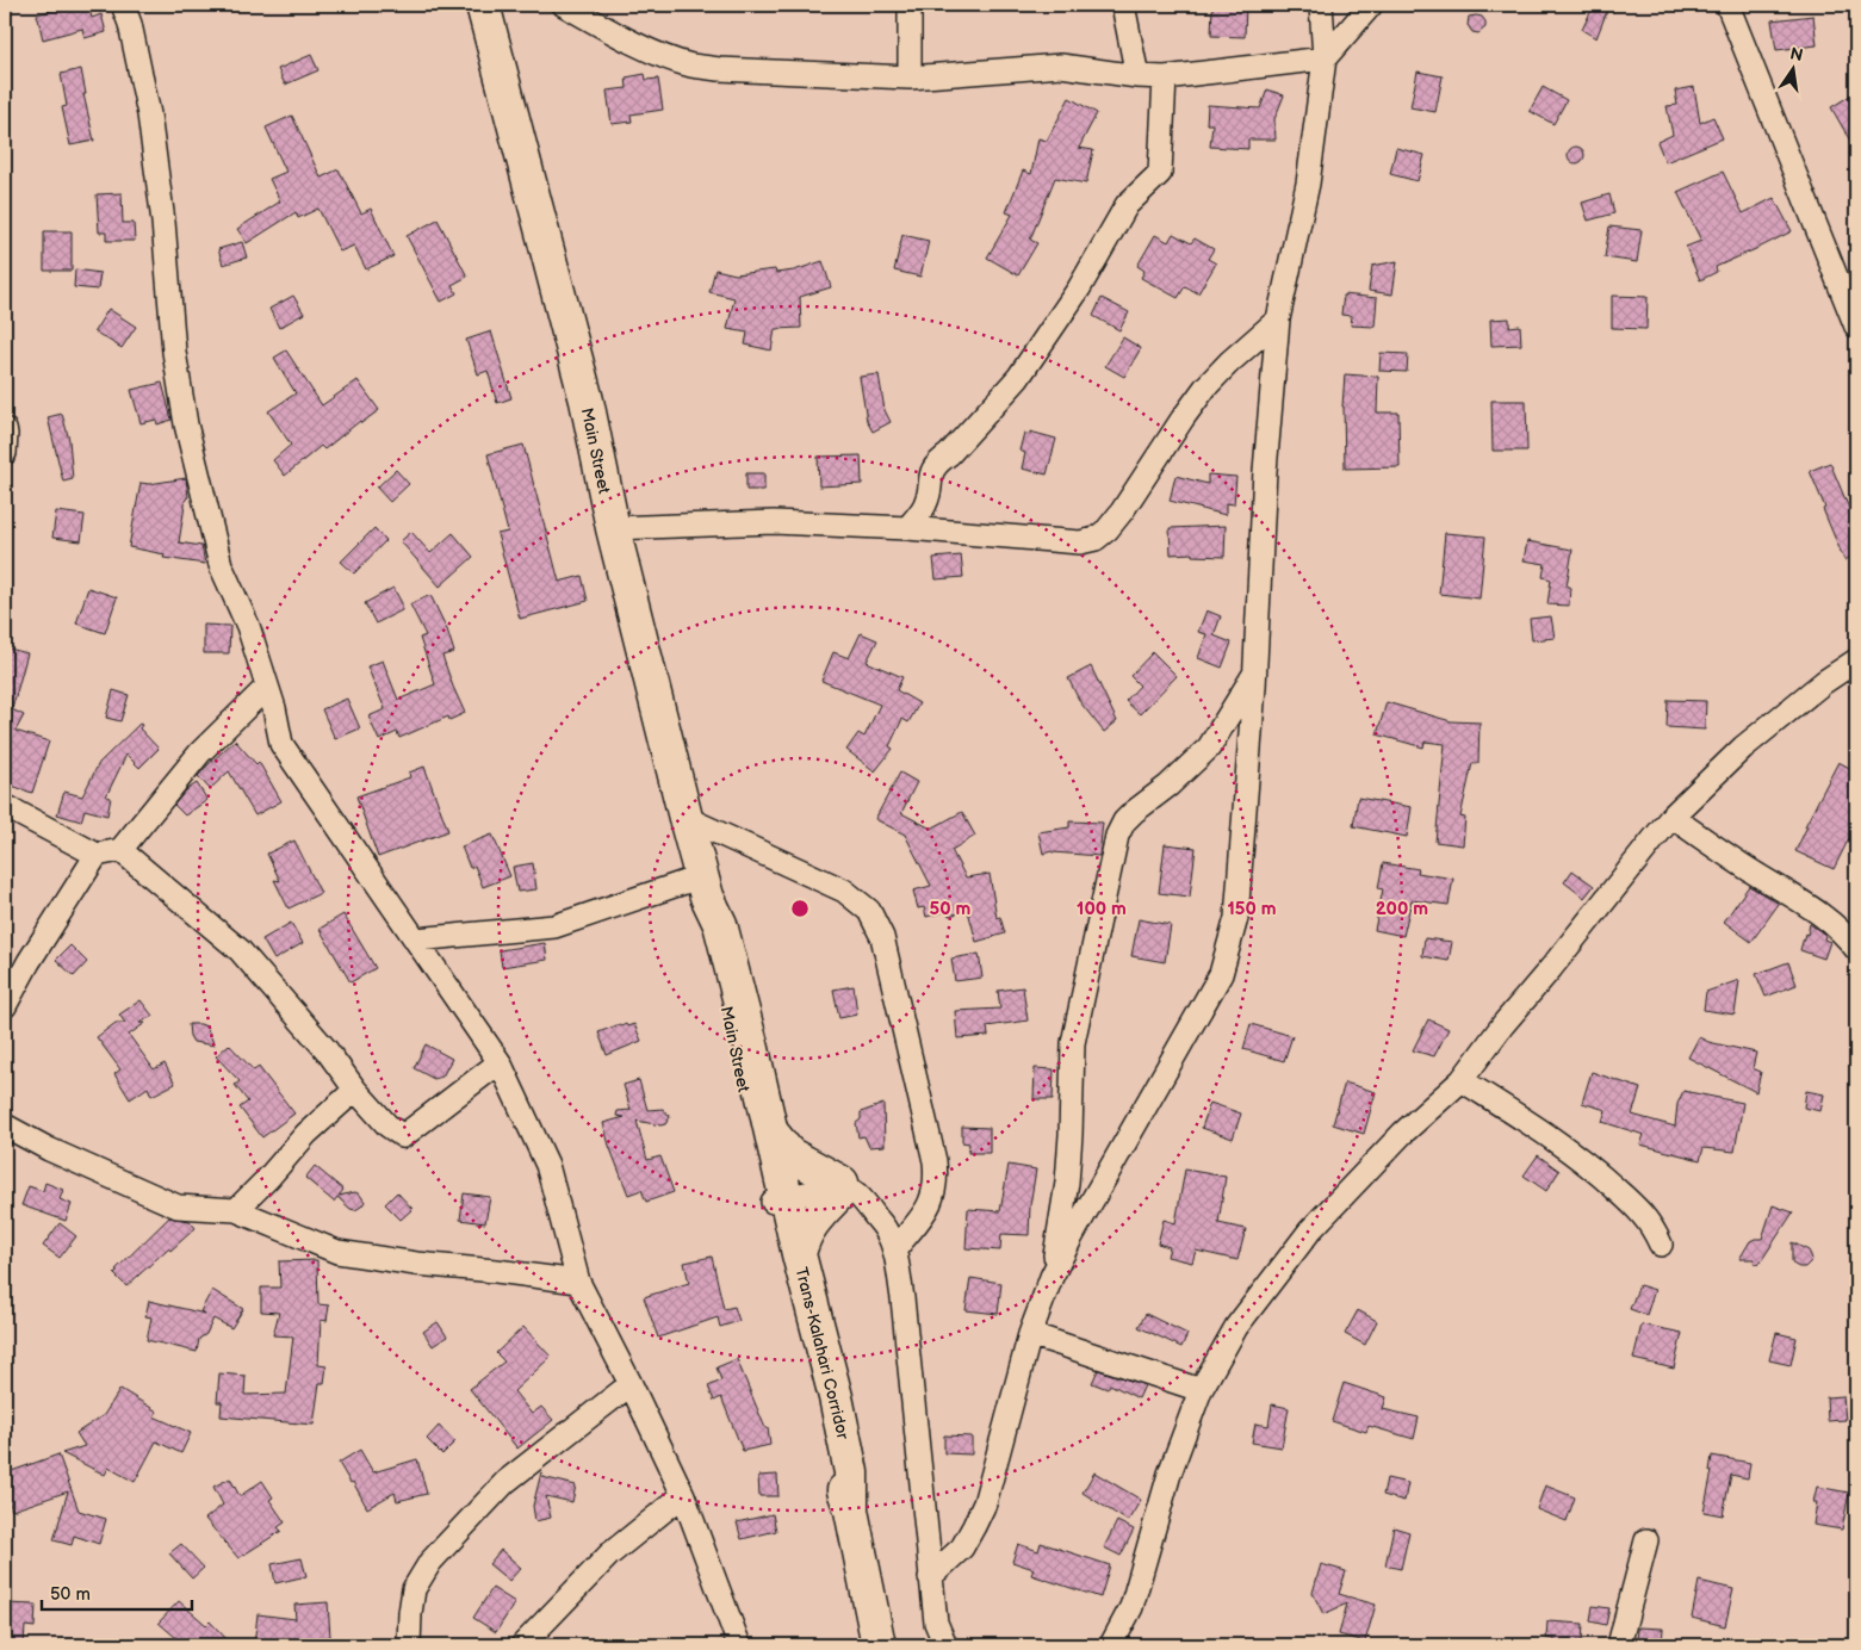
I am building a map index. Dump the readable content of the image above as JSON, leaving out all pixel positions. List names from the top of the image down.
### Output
{
  "streets": {
    "highway": ["Main Street", "Trans-Kalahari Corridor"]
  },
  "crossings": [
    ["Main Street", "Trans-Kalahari Corridor"]
  ],
  "scale_bar": "50 m",
  "north": "top",
  "rings": [
    "50 m",
    "100 m",
    "150 m",
    "200 m"
  ]
}
